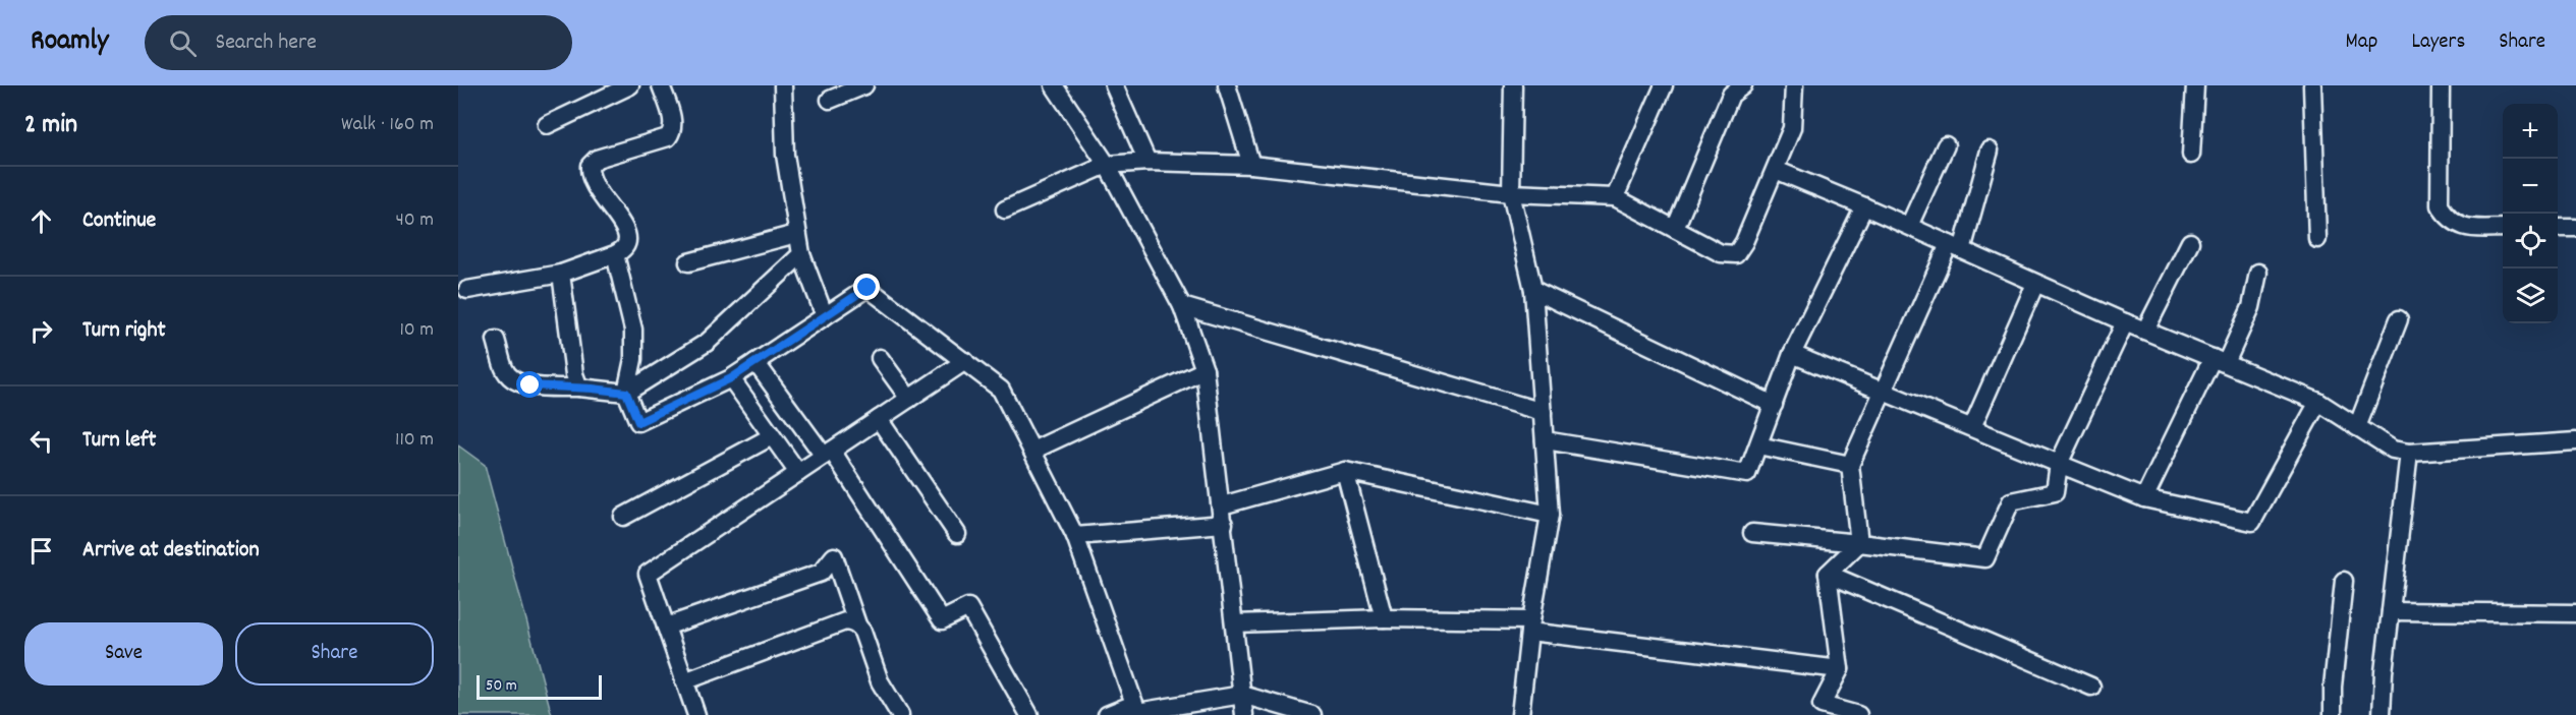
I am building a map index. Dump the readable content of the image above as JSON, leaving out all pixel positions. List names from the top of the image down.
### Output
{
  "scale_bar": "50 m",
  "page": {
    "header": "Roamly",
    "search": "Search here",
    "nav": ["Map", "Layers", "Share"],
    "heading": ["2 min", "Walk · 160 m"],
    "map_buttons": ["+", "−"],
    "list": [
      ["Continue", "40 m"],
      ["Turn right", "10 m"],
      ["Turn left", "110 m"],
      "Arrive at destination"
    ],
    "buttons": ["Save", "Share"],
    "scale": "50 m"
  }
}
